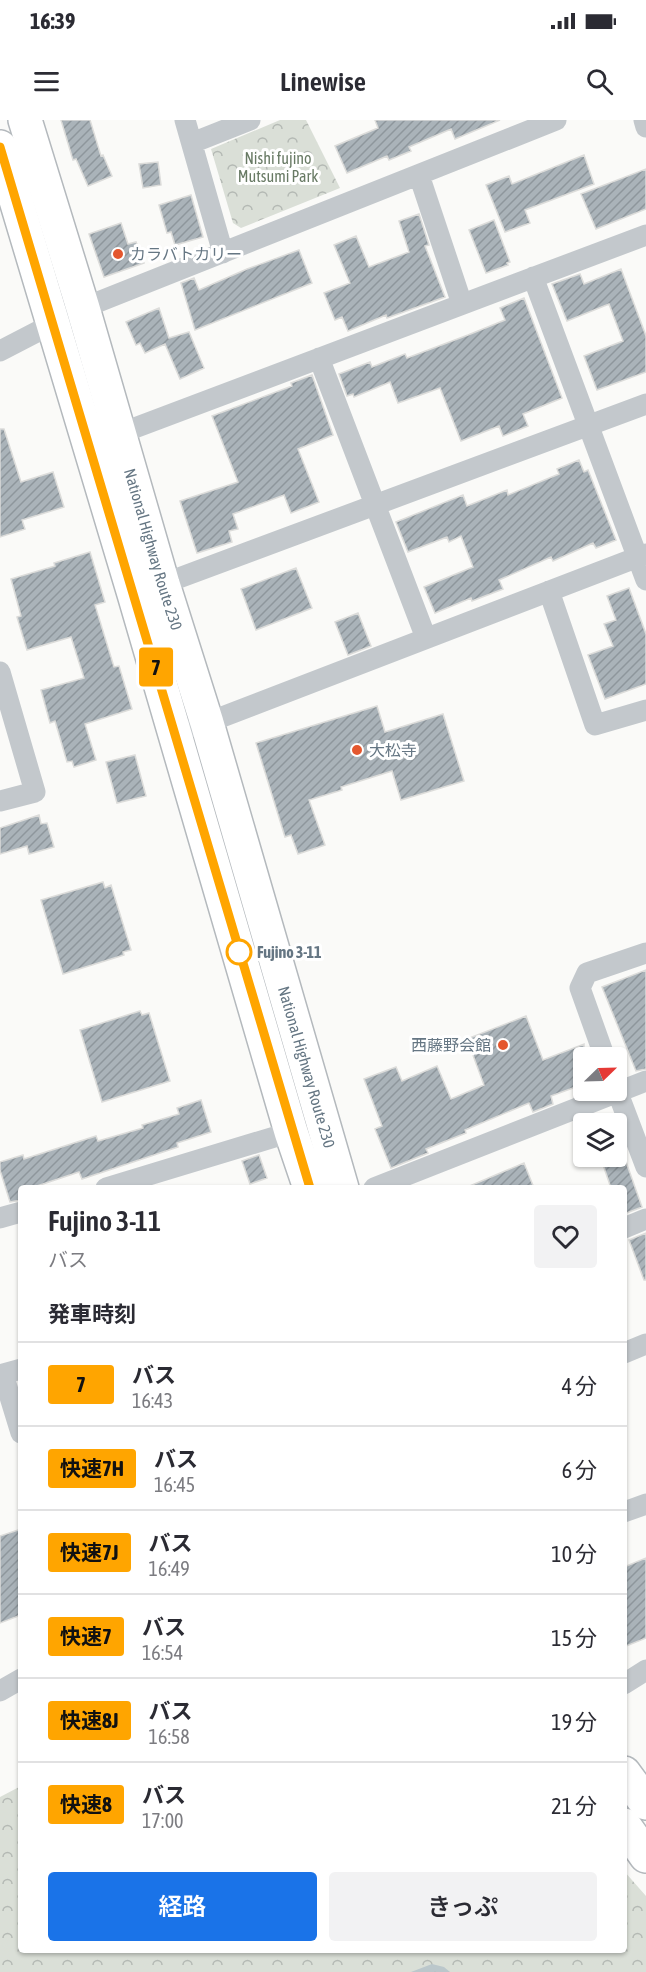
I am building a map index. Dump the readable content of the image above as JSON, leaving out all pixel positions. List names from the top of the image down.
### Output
{
  "streets": {
    "highway": ["National Highway Route 230"]
  },
  "parks": ["Nishi fujino Mutsumi Park"],
  "places": [
    "カラバトカリー",
    "大松寺",
    "Fujino 3-11",
    "西藤野会館"
  ],
  "lines": ["bus line 7"],
  "north": "top right",
  "page": {
    "status": "16:39",
    "header": "Linewise",
    "on_map": "7",
    "heading": [
      ["Fujino 3-11", "バス"],
      "発車時刻"
    ],
    "list": [
      {
        "mark": "7",
        "name": "バス",
        "note": "16:43",
        "value": "4 分"
      },
      {
        "mark": "快速7H",
        "name": "バス",
        "note": "16:45",
        "value": "6 分"
      },
      {
        "mark": "快速7J",
        "name": "バス",
        "note": "16:49",
        "value": "10 分"
      },
      {
        "mark": "快速7",
        "name": "バス",
        "note": "16:54",
        "value": "15 分"
      },
      {
        "mark": "快速8J",
        "name": "バス",
        "note": "16:58",
        "value": "19 分"
      },
      {
        "mark": "快速8",
        "name": "バス",
        "note": "17:00",
        "value": "21 分"
      }
    ],
    "buttons": ["経路", "きっぷ"]
  }
}
